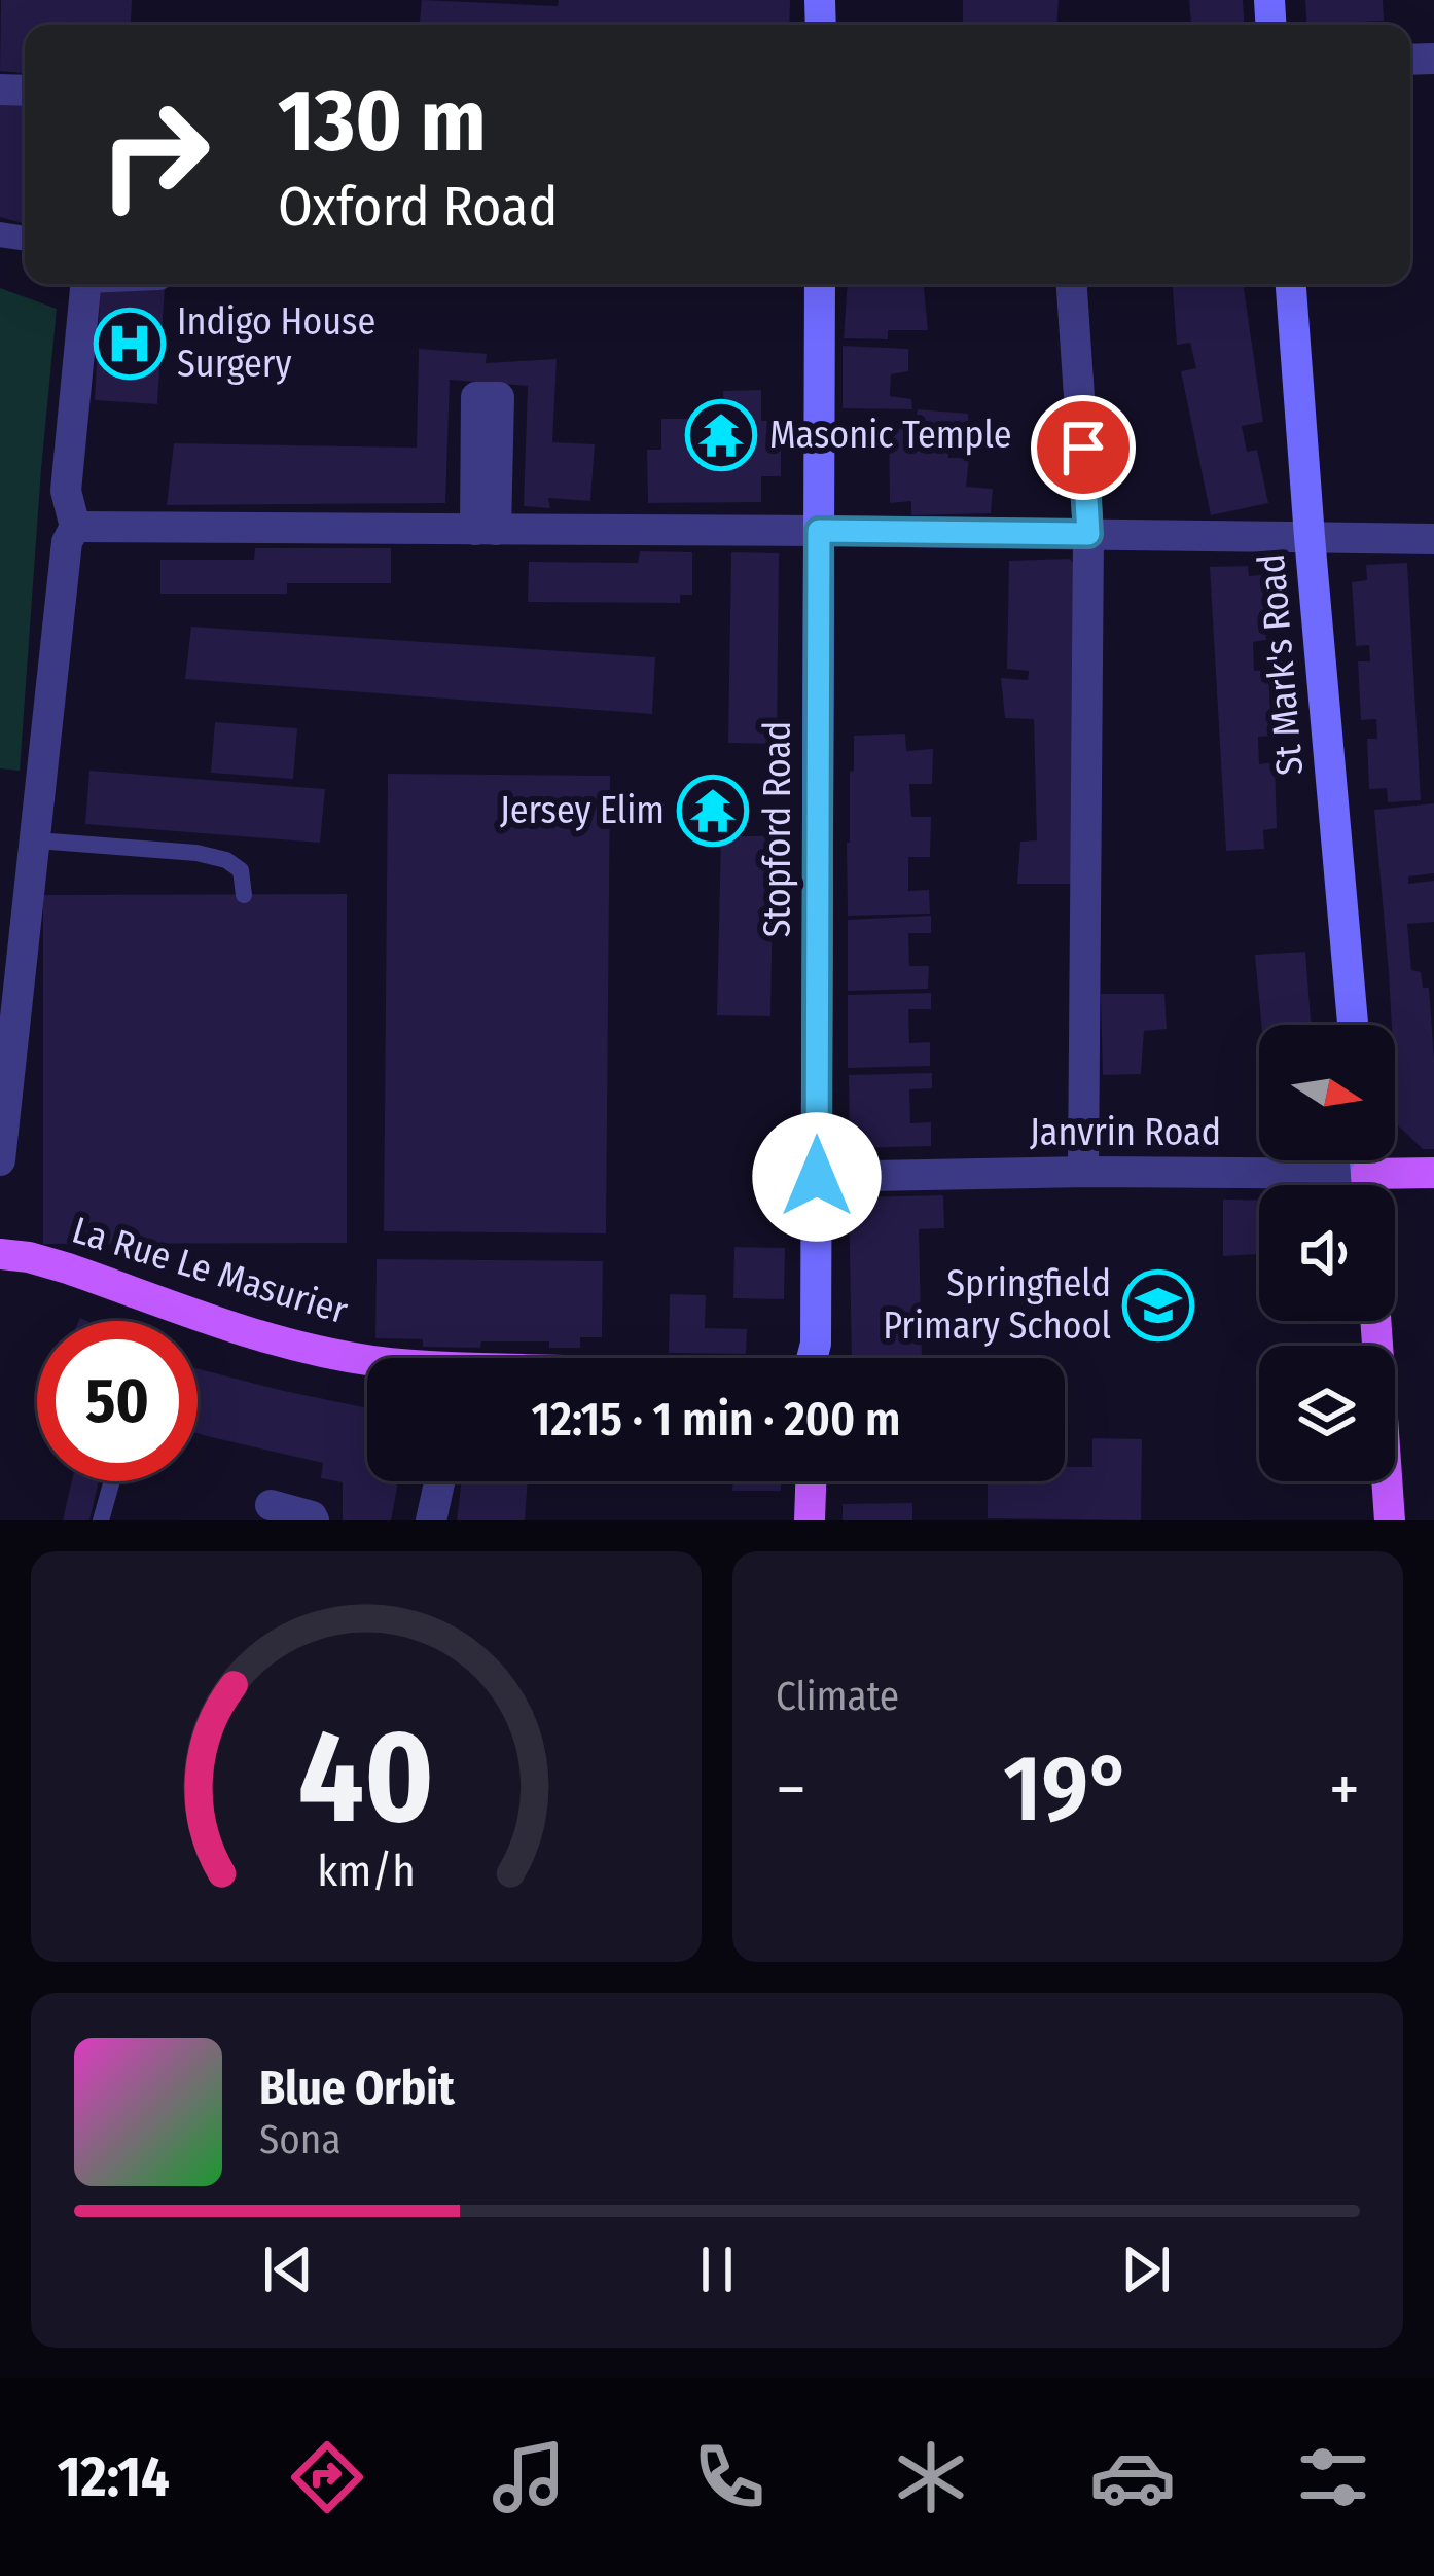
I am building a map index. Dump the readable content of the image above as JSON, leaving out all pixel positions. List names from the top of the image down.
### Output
{
  "streets": {
    "main road": [
      "St Mark's Road",
      "Stopford Road",
      "Janvrin Road",
      "La Rue Le Masurier"
    ]
  },
  "crossings": [
    ["Stopford Road", "Janvrin Road"]
  ],
  "places": {
    "hospital": ["Indigo House Surgery"],
    "temple": ["Masonic Temple", "Jersey Elim"],
    "school or university": ["Springfield Primary School"]
  },
  "north": "right",
  "page": {
    "turn": ["130 m", "Oxford Road"],
    "limit": "50",
    "trip": "12:15 · 1 min · 200 m",
    "tile": "Climate",
    "heat": ["−", "19°", "+"],
    "song": ["Blue Orbit", "Sona"],
    "tabs": "12:14",
    "gauge": ["40", "km/h"]
  }
}
